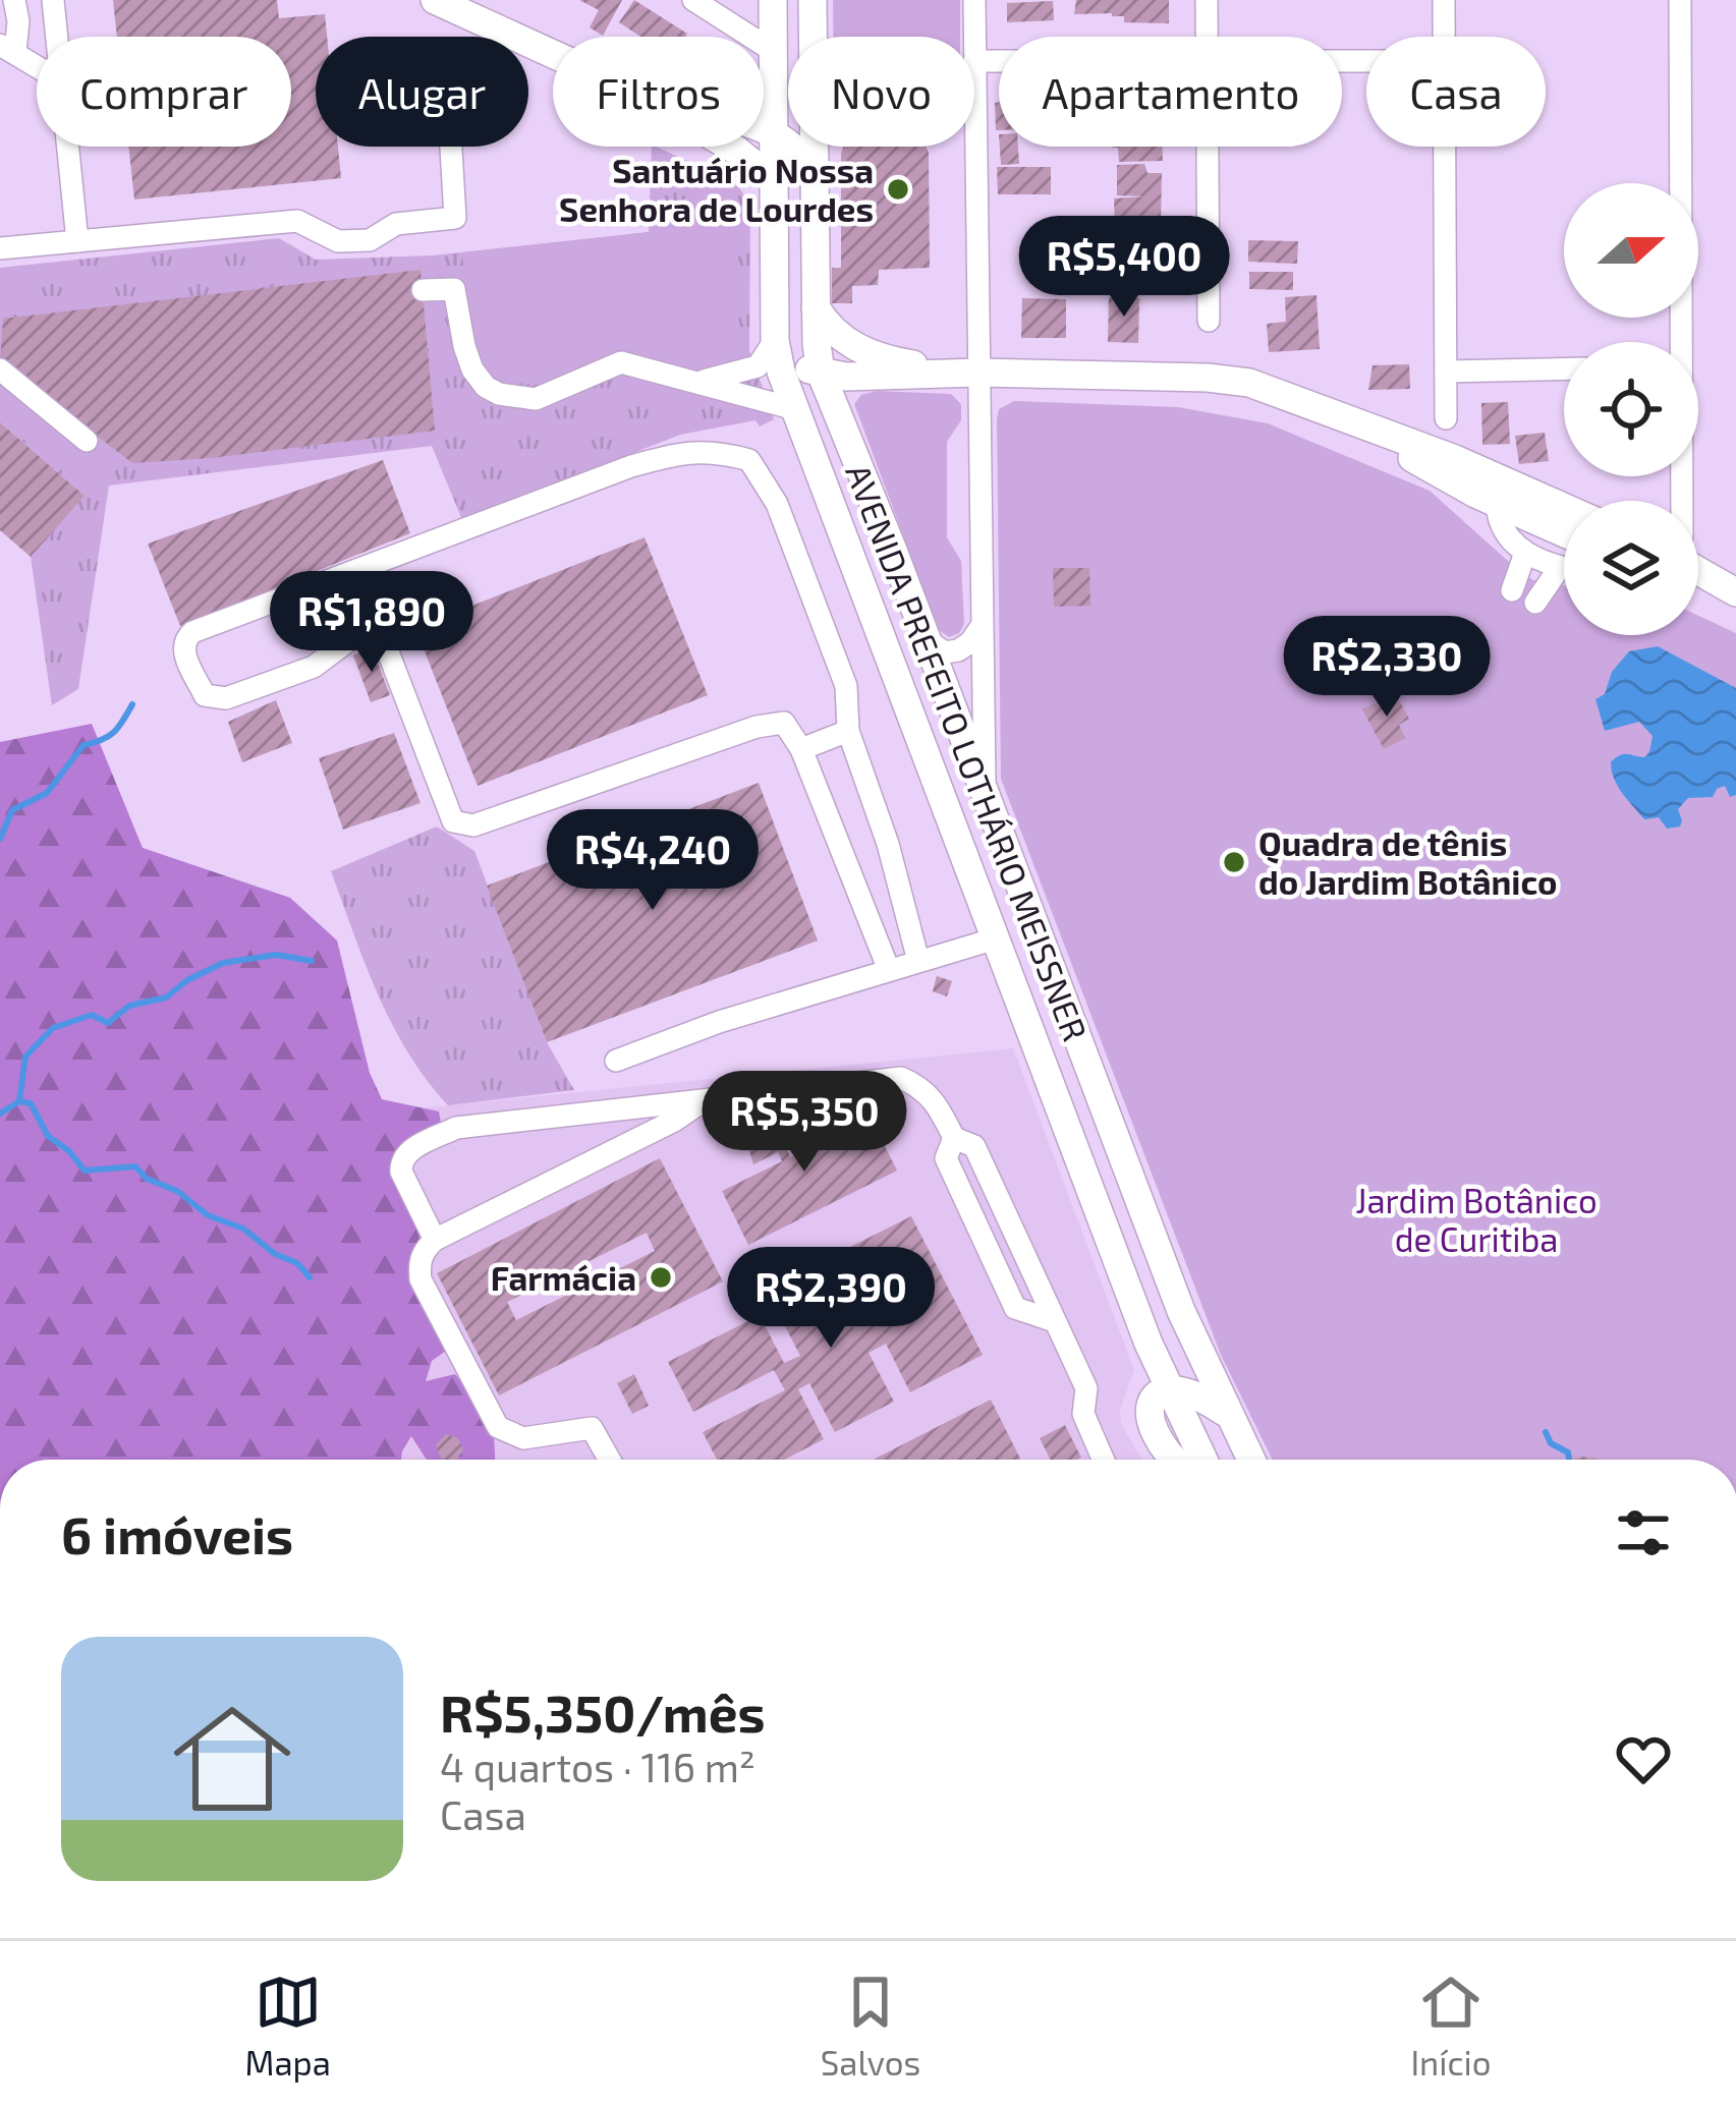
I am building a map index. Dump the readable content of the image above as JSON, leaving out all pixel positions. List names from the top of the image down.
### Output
{
  "streets": {
    "main road": ["AVENIDA PREFEITO LOTHÁRIO MEISSNER"]
  },
  "parks": ["Jardim Botânico de Curitiba"],
  "places": ["Santuário Nossa Senhora de Lourdes", "Quadra de tênis do Jardim Botânico", "Farmácia"],
  "north": "right",
  "page": {
    "chip": [
      "Comprar",
      "Alugar",
      "Filtros",
      "Novo",
      "Apartamento",
      "Casa"
    ],
    "price": [
      "R$5,400",
      "R$1,890",
      "R$2,330",
      "R$4,240",
      "R$5,350",
      "R$2,390"
    ],
    "heading": "6 imóveis",
    "list": [
      {
        "name": "R$5,350/mês",
        "note": "4 quartos · 116 m² · Casa"
      }
    ],
    "tabs": ["Mapa", "Salvos", "Início"]
  }
}
